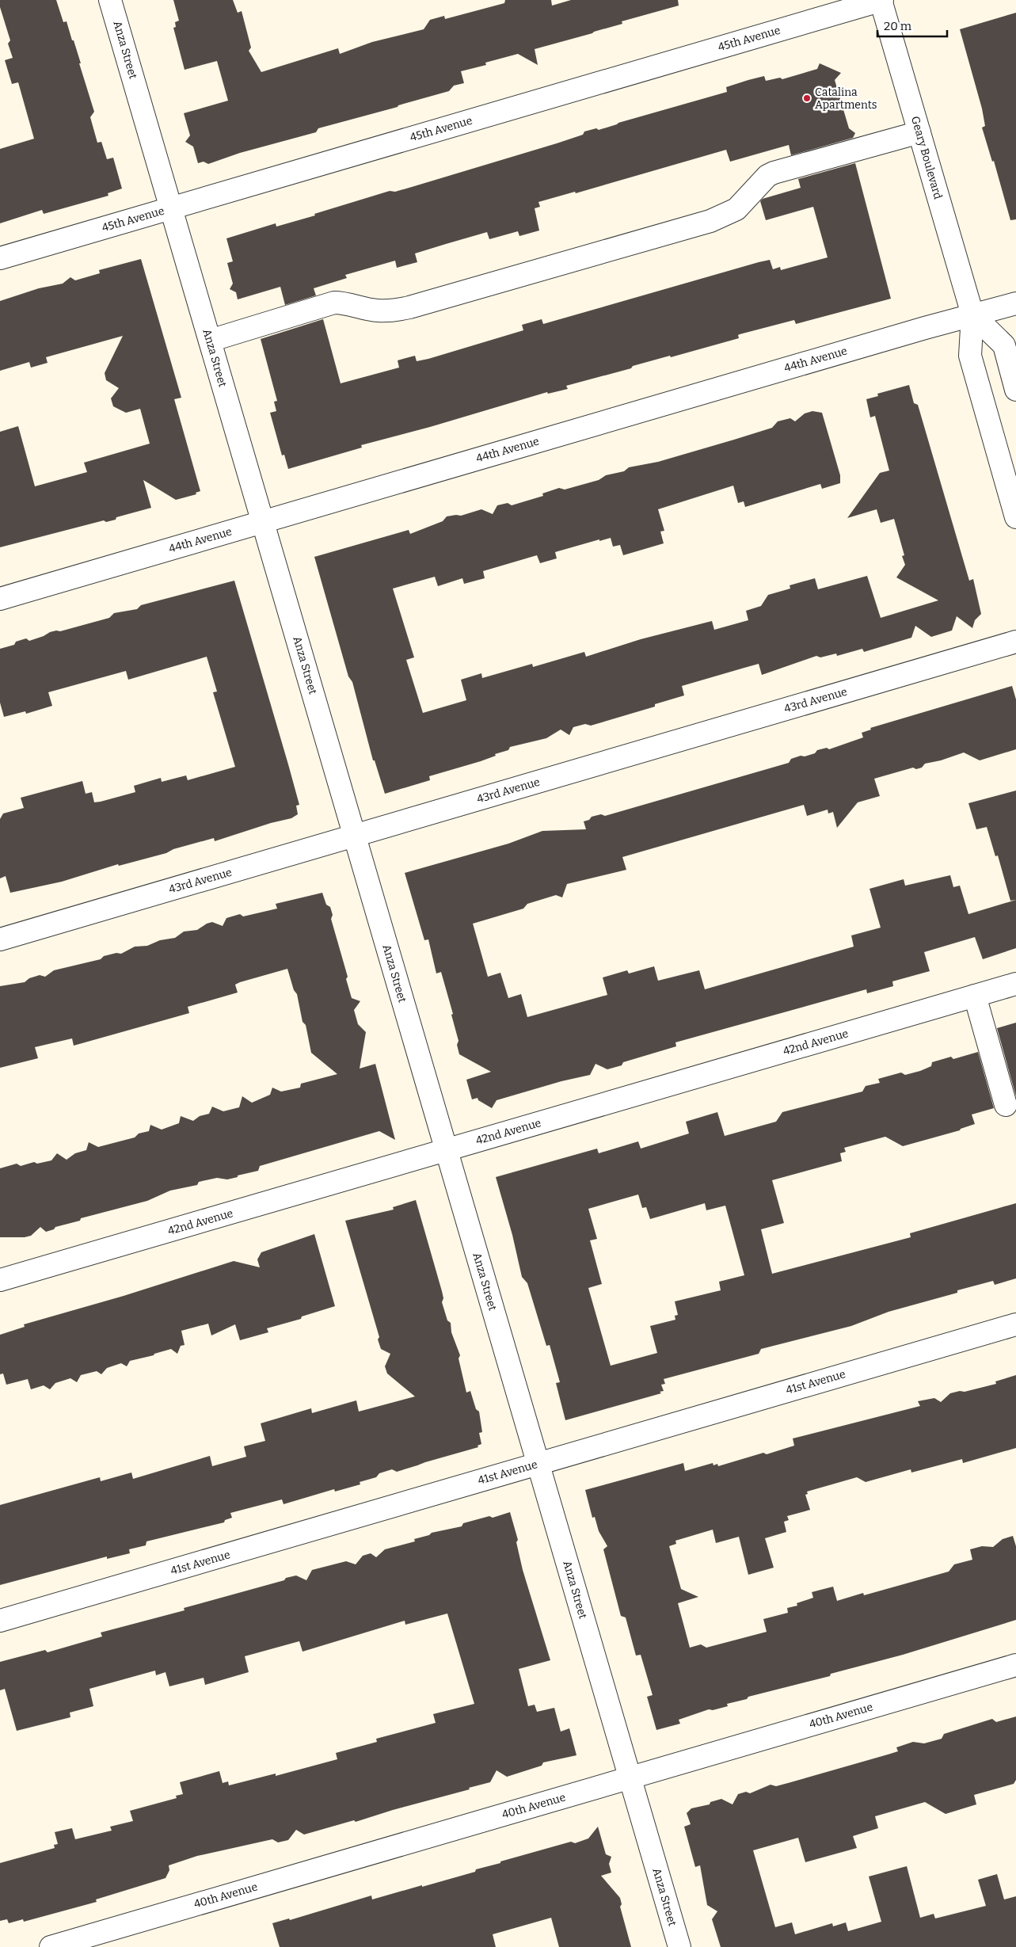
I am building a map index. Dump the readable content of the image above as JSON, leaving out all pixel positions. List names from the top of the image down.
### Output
{
  "streets": {
    "street": [
      "45th Avenue",
      "Anza Street",
      "Geary Boulevard",
      "44th Avenue",
      "43rd Avenue",
      "42nd Avenue",
      "41st Avenue",
      "40th Avenue"
    ]
  },
  "crossings": [
    ["45th Avenue", "Anza Street"],
    ["45th Avenue", "Geary Boulevard"],
    ["Anza Street", "44th Avenue"],
    ["Anza Street", "43rd Avenue"],
    ["Anza Street", "42nd Avenue"],
    ["Anza Street", "41st Avenue"],
    ["Anza Street", "40th Avenue"],
    ["Geary Boulevard", "44th Avenue"]
  ],
  "places": ["Catalina Apartments"],
  "scale_bar": "20 m"
}
